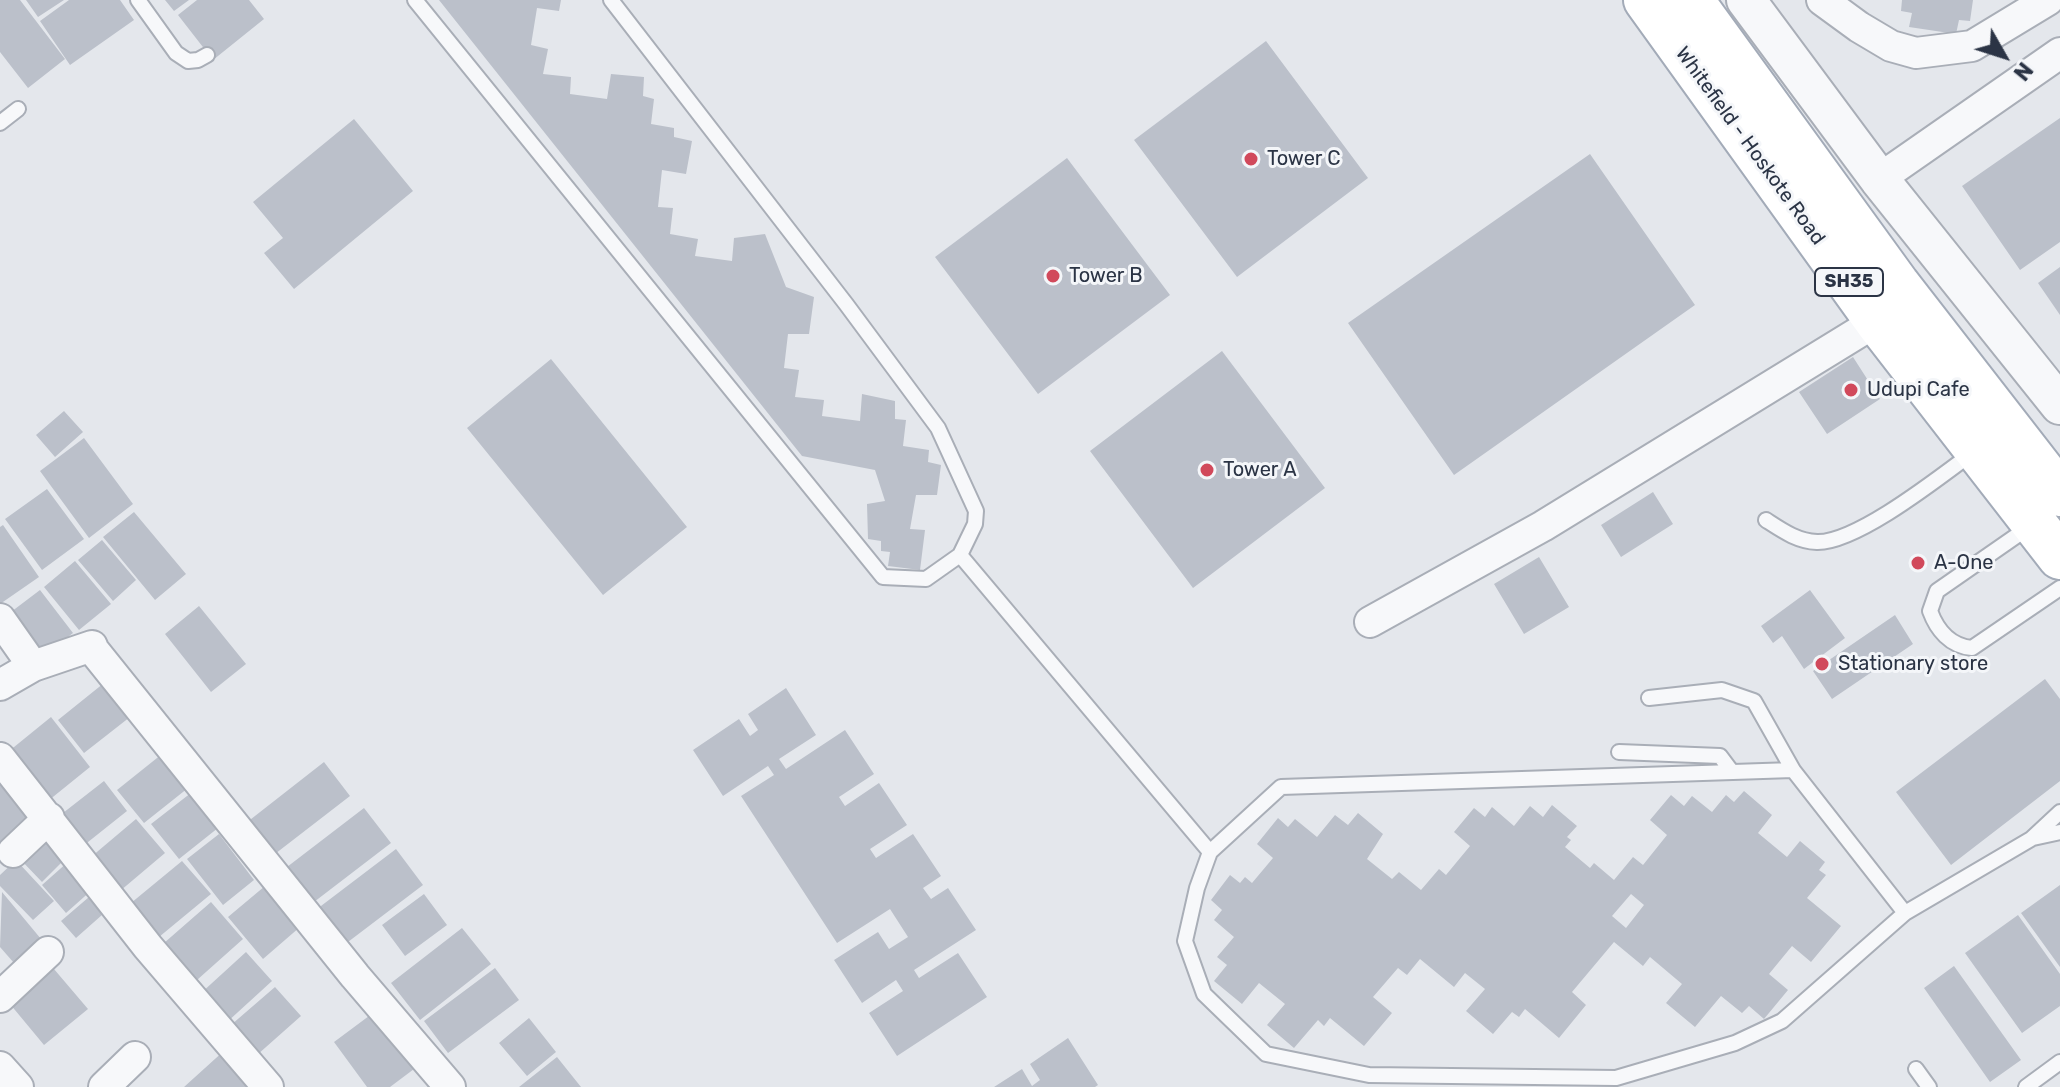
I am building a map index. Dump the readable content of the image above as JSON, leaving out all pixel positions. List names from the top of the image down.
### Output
{
  "streets": {
    "main road": ["Whitefield - Hoskote Road", "SH35"]
  },
  "places": [
    "Tower C",
    "Tower B",
    "Udupi Cafe",
    "Tower A",
    "A-One",
    "Stationary store"
  ],
  "north": "bottom right"
}
